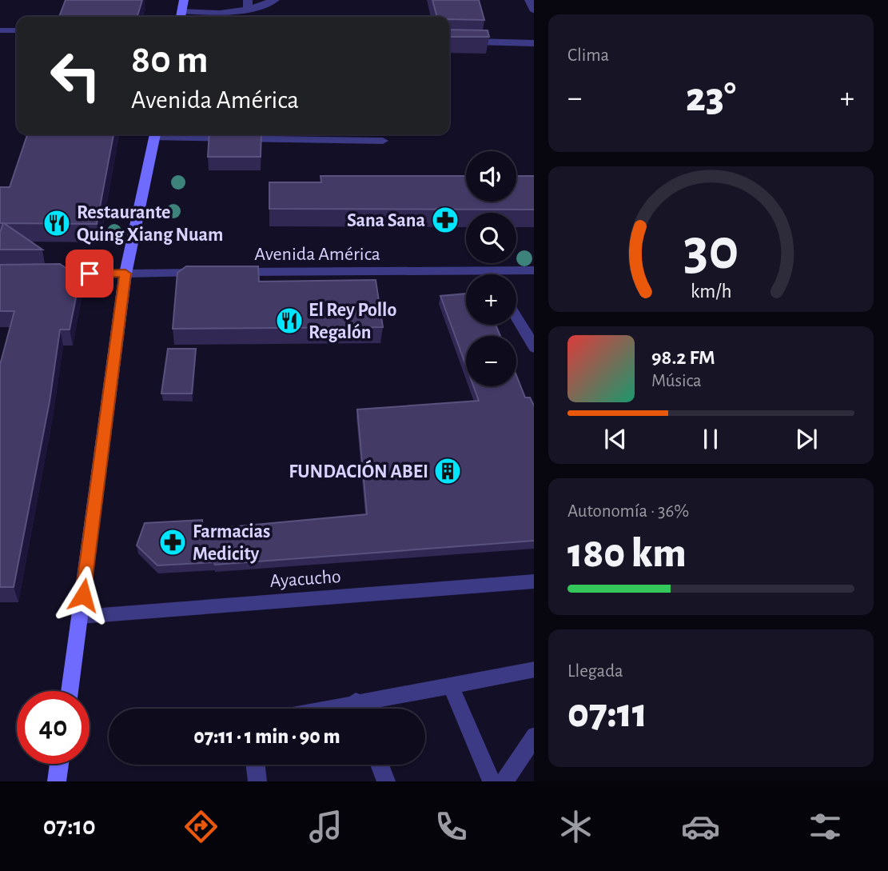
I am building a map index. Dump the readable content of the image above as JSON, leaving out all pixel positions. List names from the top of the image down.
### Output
{
  "streets": {
    "street": ["Avenida América", "Ayacucho"]
  },
  "places": {
    "pharmacy": ["Sana Sana", "Farmacias Medicity"],
    "restaurant": ["Restaurante Quing Xiang Nuam", "El Rey Pollo Regalón"],
    "building": ["FUNDACIÓN ABEI"]
  },
  "page": {
    "tile": [
      "Clima",
      ["Autonomía · 36%", "180 km"],
      ["Llegada", "07:11"]
    ],
    "turn": ["80 m", "Avenida América"],
    "heat": ["−", "23°", "+"],
    "map_buttons": ["+", "−"],
    "song": ["98.2 FM", "Música"],
    "limit": "40",
    "trip": "07:11 · 1 min · 90 m",
    "tabs": "07:10",
    "gauge": ["30", "km/h"]
  }
}
